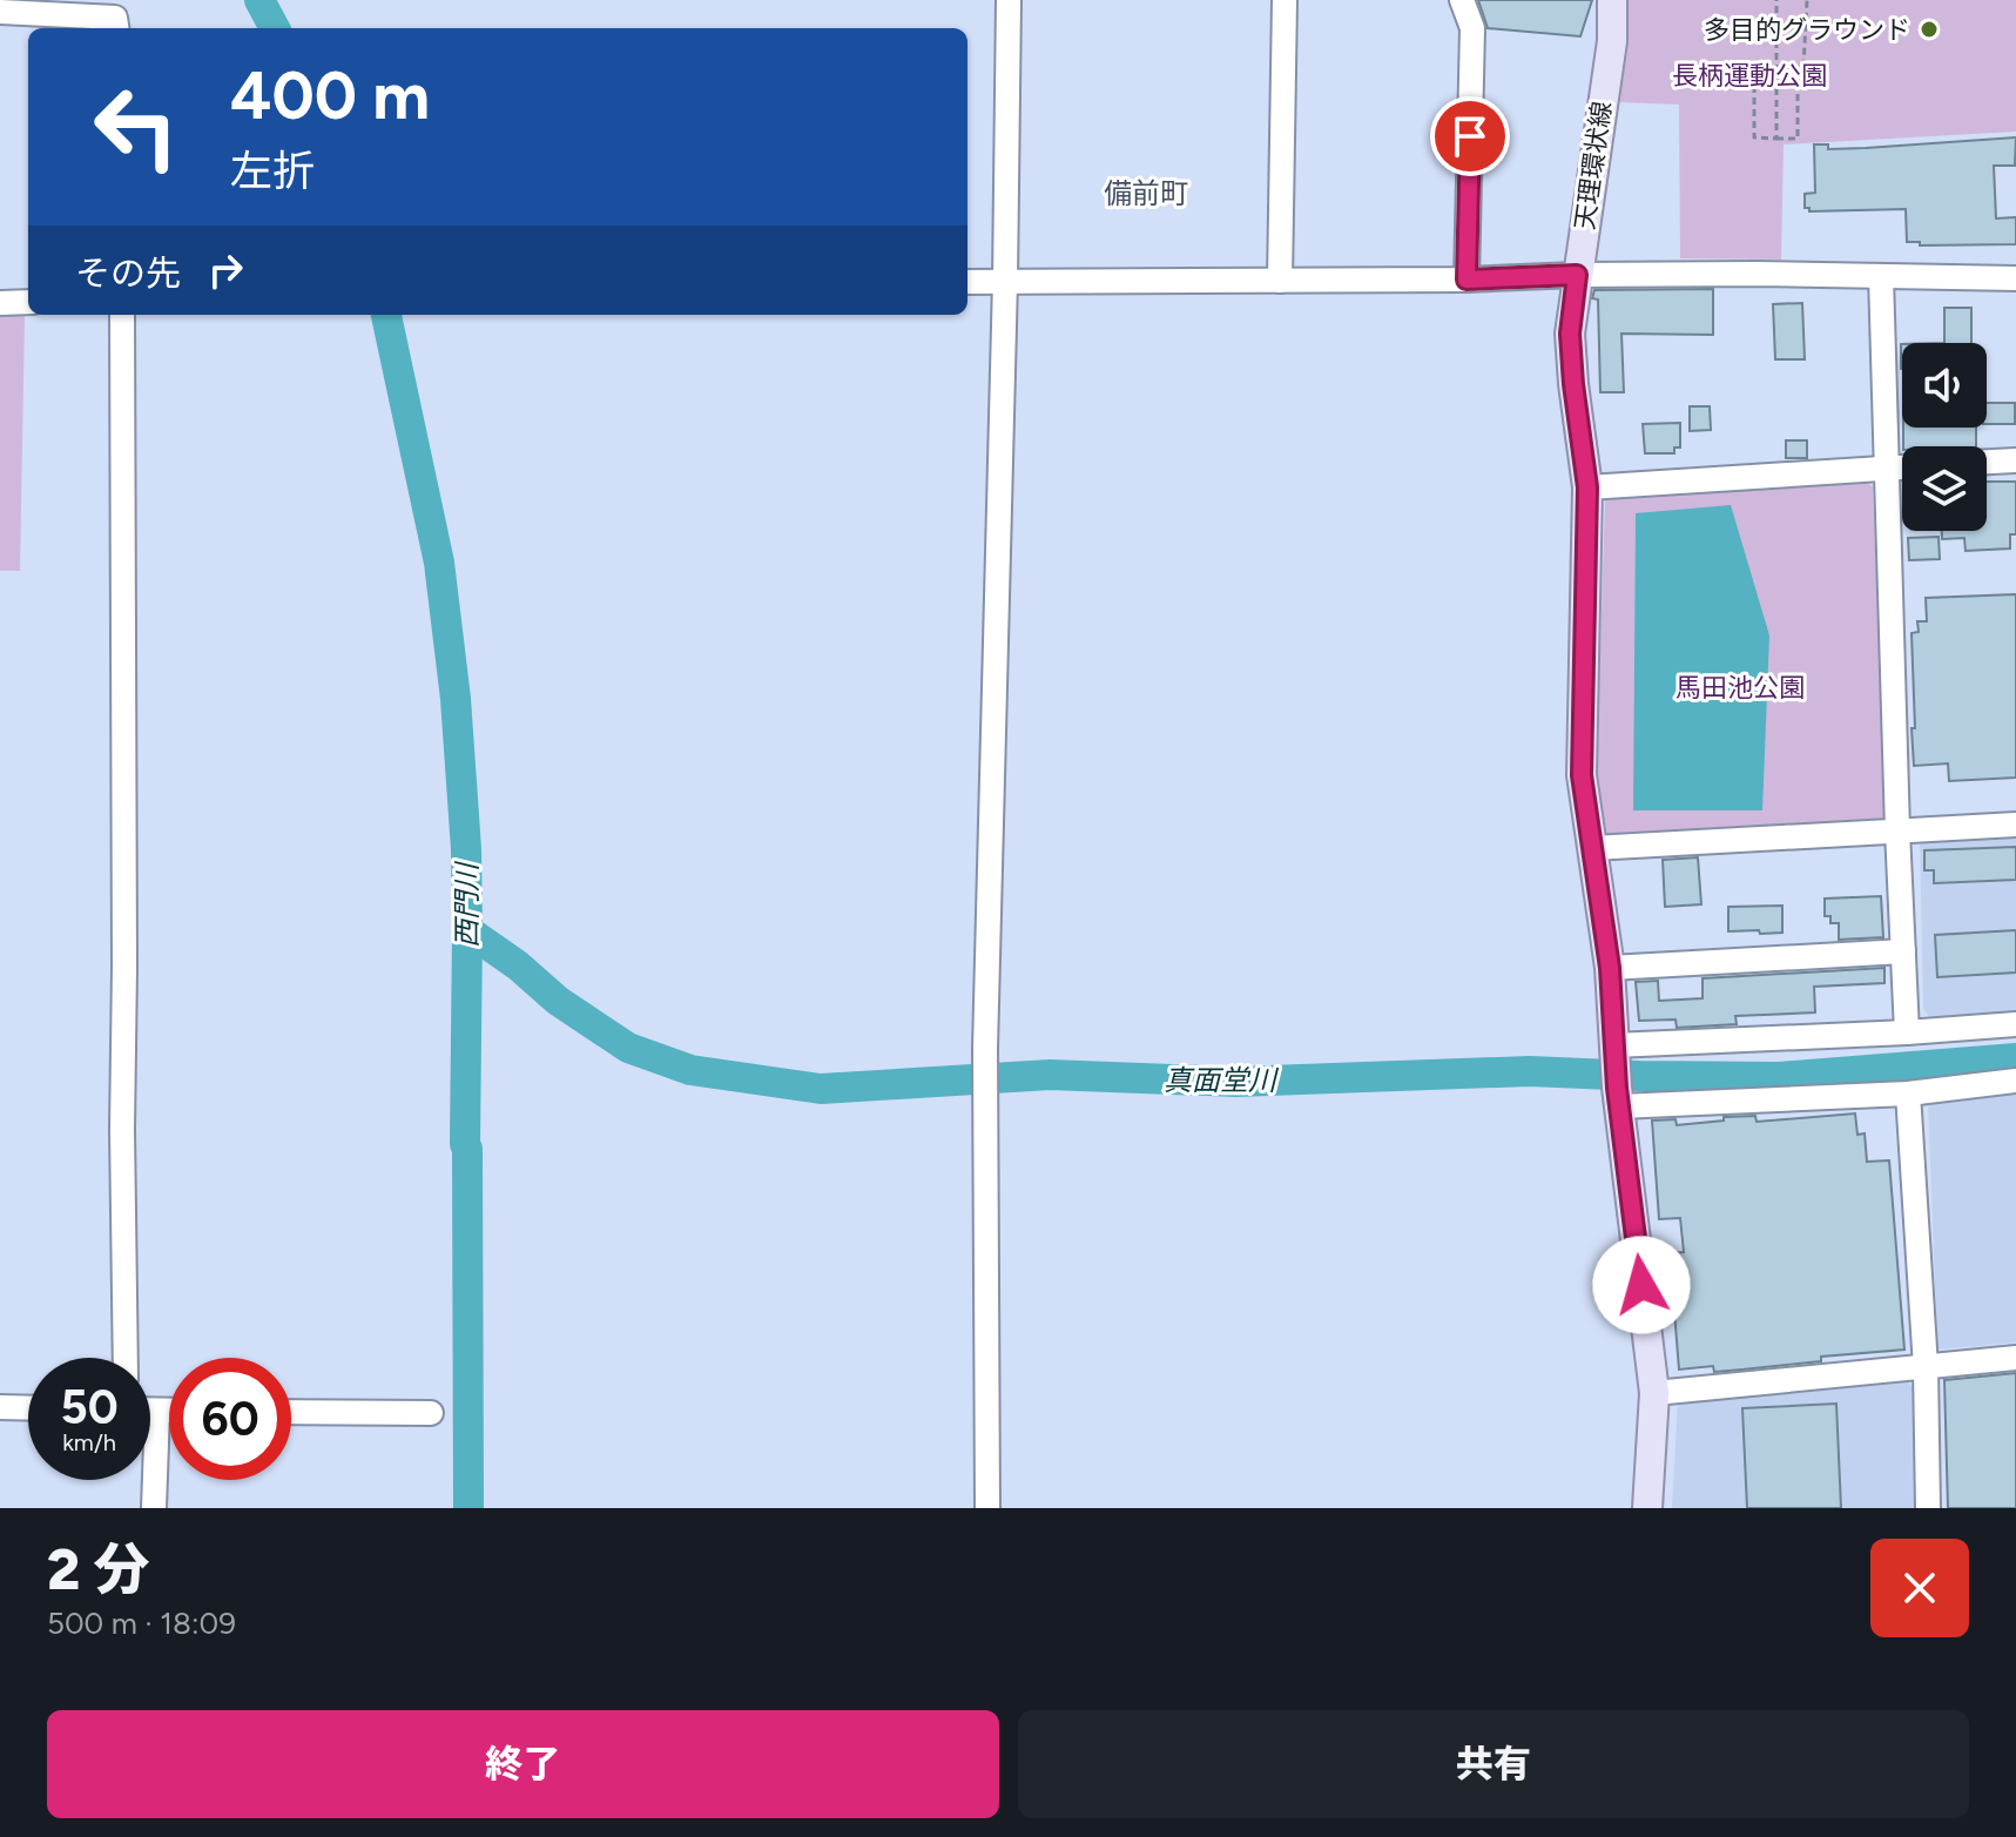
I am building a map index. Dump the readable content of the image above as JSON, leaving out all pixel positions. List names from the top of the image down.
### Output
{
  "streets": {
    "main road": ["天理環状線"]
  },
  "districts": ["備前町"],
  "water": ["西門川", "真面堂川"],
  "parks": ["長柄運動公園", "馬田池公園"],
  "places": ["多目的グラウンド"],
  "page": {
    "turn": ["400 m", "左折"],
    "then": "その先",
    "speed": "50 km/h",
    "limit": "60",
    "heading": ["2 分", "500 m · 18:09"],
    "buttons": ["終了", "共有"]
  }
}
